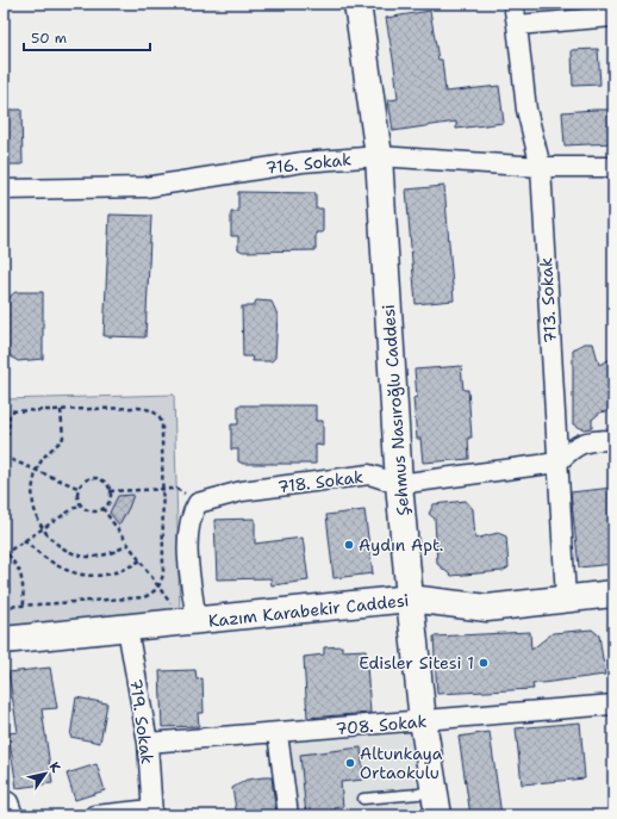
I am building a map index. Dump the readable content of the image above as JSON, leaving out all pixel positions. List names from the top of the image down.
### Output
{
  "streets": {
    "street": [
      "716. Sokak",
      "713. Sokak",
      "Şehmus Nasıroğlu Caddesi",
      "718. Sokak",
      "Kazım Karabekir Caddesi",
      "719. Sokak",
      "708. Sokak"
    ]
  },
  "crossings": [
    ["716. Sokak", "713. Sokak"],
    ["716. Sokak", "Şehmus Nasıroğlu Caddesi"],
    ["713. Sokak", "718. Sokak"],
    ["713. Sokak", "Kazım Karabekir Caddesi"],
    ["Şehmus Nasıroğlu Caddesi", "718. Sokak"],
    ["Şehmus Nasıroğlu Caddesi", "Kazım Karabekir Caddesi"],
    ["Şehmus Nasıroğlu Caddesi", "708. Sokak"],
    ["Kazım Karabekir Caddesi", "719. Sokak"],
    ["719. Sokak", "708. Sokak"]
  ],
  "places": ["Aydın Apt.", "Edisler Sitesi 1", "Altunkaya Ortaokulu"],
  "scale_bar": "50 m",
  "north": "top right"
}
